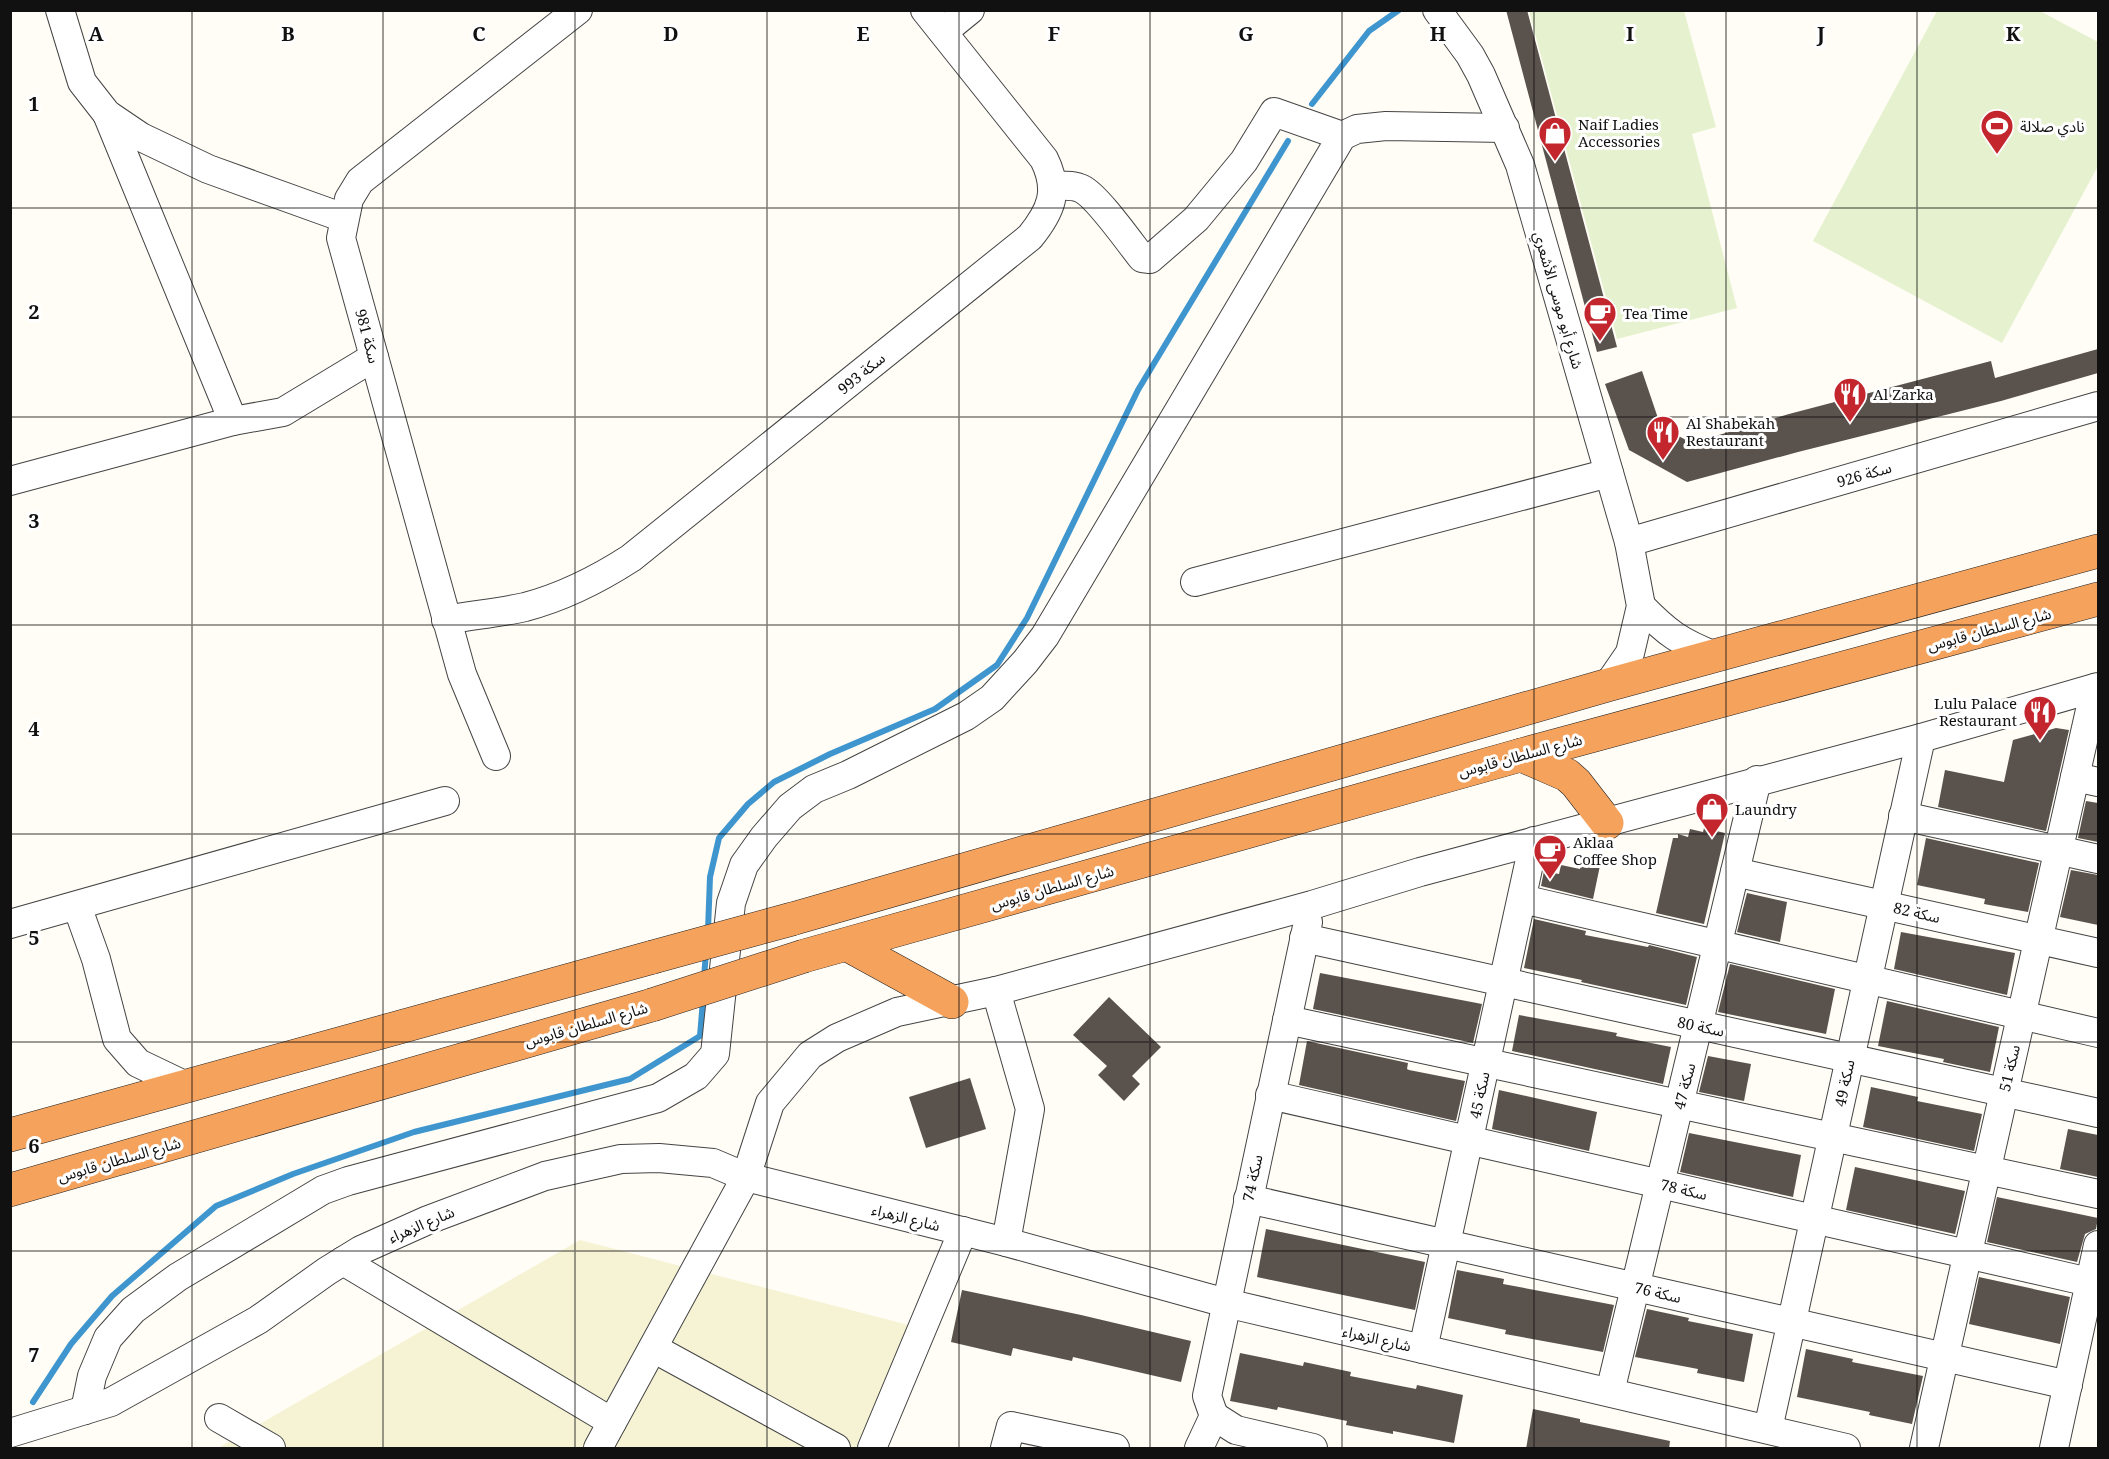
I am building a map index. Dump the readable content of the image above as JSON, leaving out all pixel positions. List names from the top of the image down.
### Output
{
  "streets": {
    "highway": ["شارع السلطان قابوس"],
    "street": [
      "شارع أبو موسى الأشعري",
      "سكة 981",
      "سكة 993",
      "سكة 926",
      "سكة 82",
      "سكة 80",
      "سكة 51",
      "سكة 49",
      "سكة 47",
      "سكة 45",
      "سكة 74",
      "سكة 78",
      "شارع الزهراء",
      "سكة 76"
    ]
  },
  "crossings": [
    ["شارع أبو موسى الأشعري", "سكة 926"],
    ["سكة 981", "سكة 993"],
    ["سكة 82", "سكة 51"],
    ["سكة 82", "سكة 49"],
    ["سكة 82", "سكة 47"],
    ["سكة 80", "سكة 51"],
    ["سكة 80", "سكة 49"],
    ["سكة 80", "سكة 47"],
    ["سكة 80", "سكة 45"],
    ["سكة 80", "سكة 74"],
    ["سكة 51", "سكة 78"],
    ["سكة 51", "سكة 76"],
    ["سكة 49", "سكة 78"],
    ["سكة 49", "شارع الزهراء"],
    ["سكة 49", "سكة 76"],
    ["سكة 47", "سكة 78"],
    ["سكة 47", "شارع الزهراء"],
    ["سكة 47", "سكة 76"],
    ["سكة 45", "سكة 78"],
    ["سكة 45", "شارع الزهراء"],
    ["سكة 45", "سكة 76"],
    ["سكة 74", "سكة 78"],
    ["سكة 74", "شارع الزهراء"],
    ["سكة 74", "سكة 76"]
  ],
  "places": {
    "sports": ["نادي صلالة"],
    "shop": ["Naif Ladies Accessories", "Laundry"],
    "cafe": ["Tea Time", "Aklaa Coffee Shop"],
    "restaurant": ["Al Zarka", "Al Shabekah Restaurant", "Lulu Palace Restaurant"]
  },
  "grid": {
    "columns": [
      "A",
      "B",
      "C",
      "D",
      "E",
      "F",
      "G",
      "H",
      "I",
      "J",
      "K"
    ],
    "rows": [
      "1",
      "2",
      "3",
      "4",
      "5",
      "6",
      "7"
    ]
  }
}
